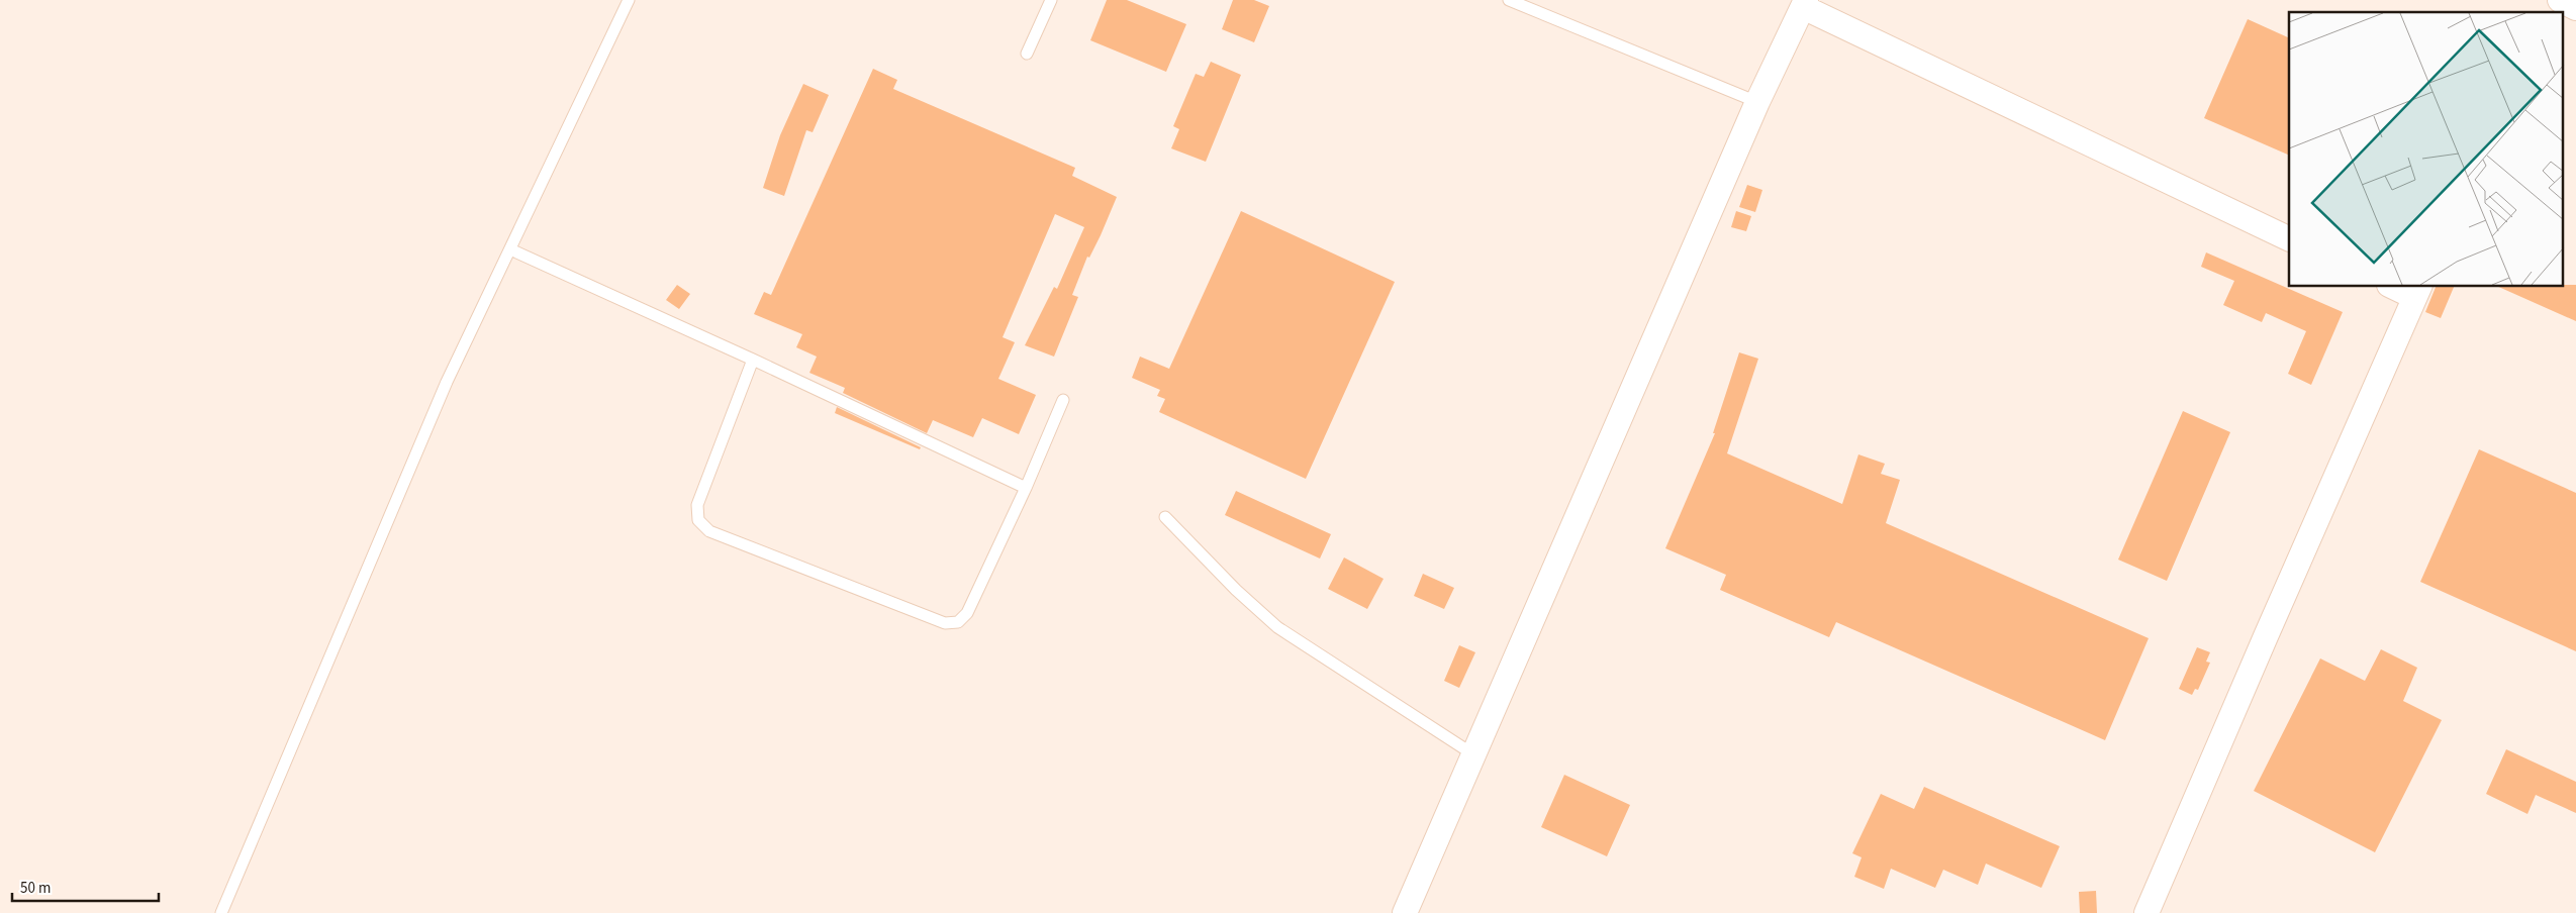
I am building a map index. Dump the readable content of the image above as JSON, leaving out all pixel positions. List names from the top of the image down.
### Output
{
  "scale_bar": "50 m"
}
